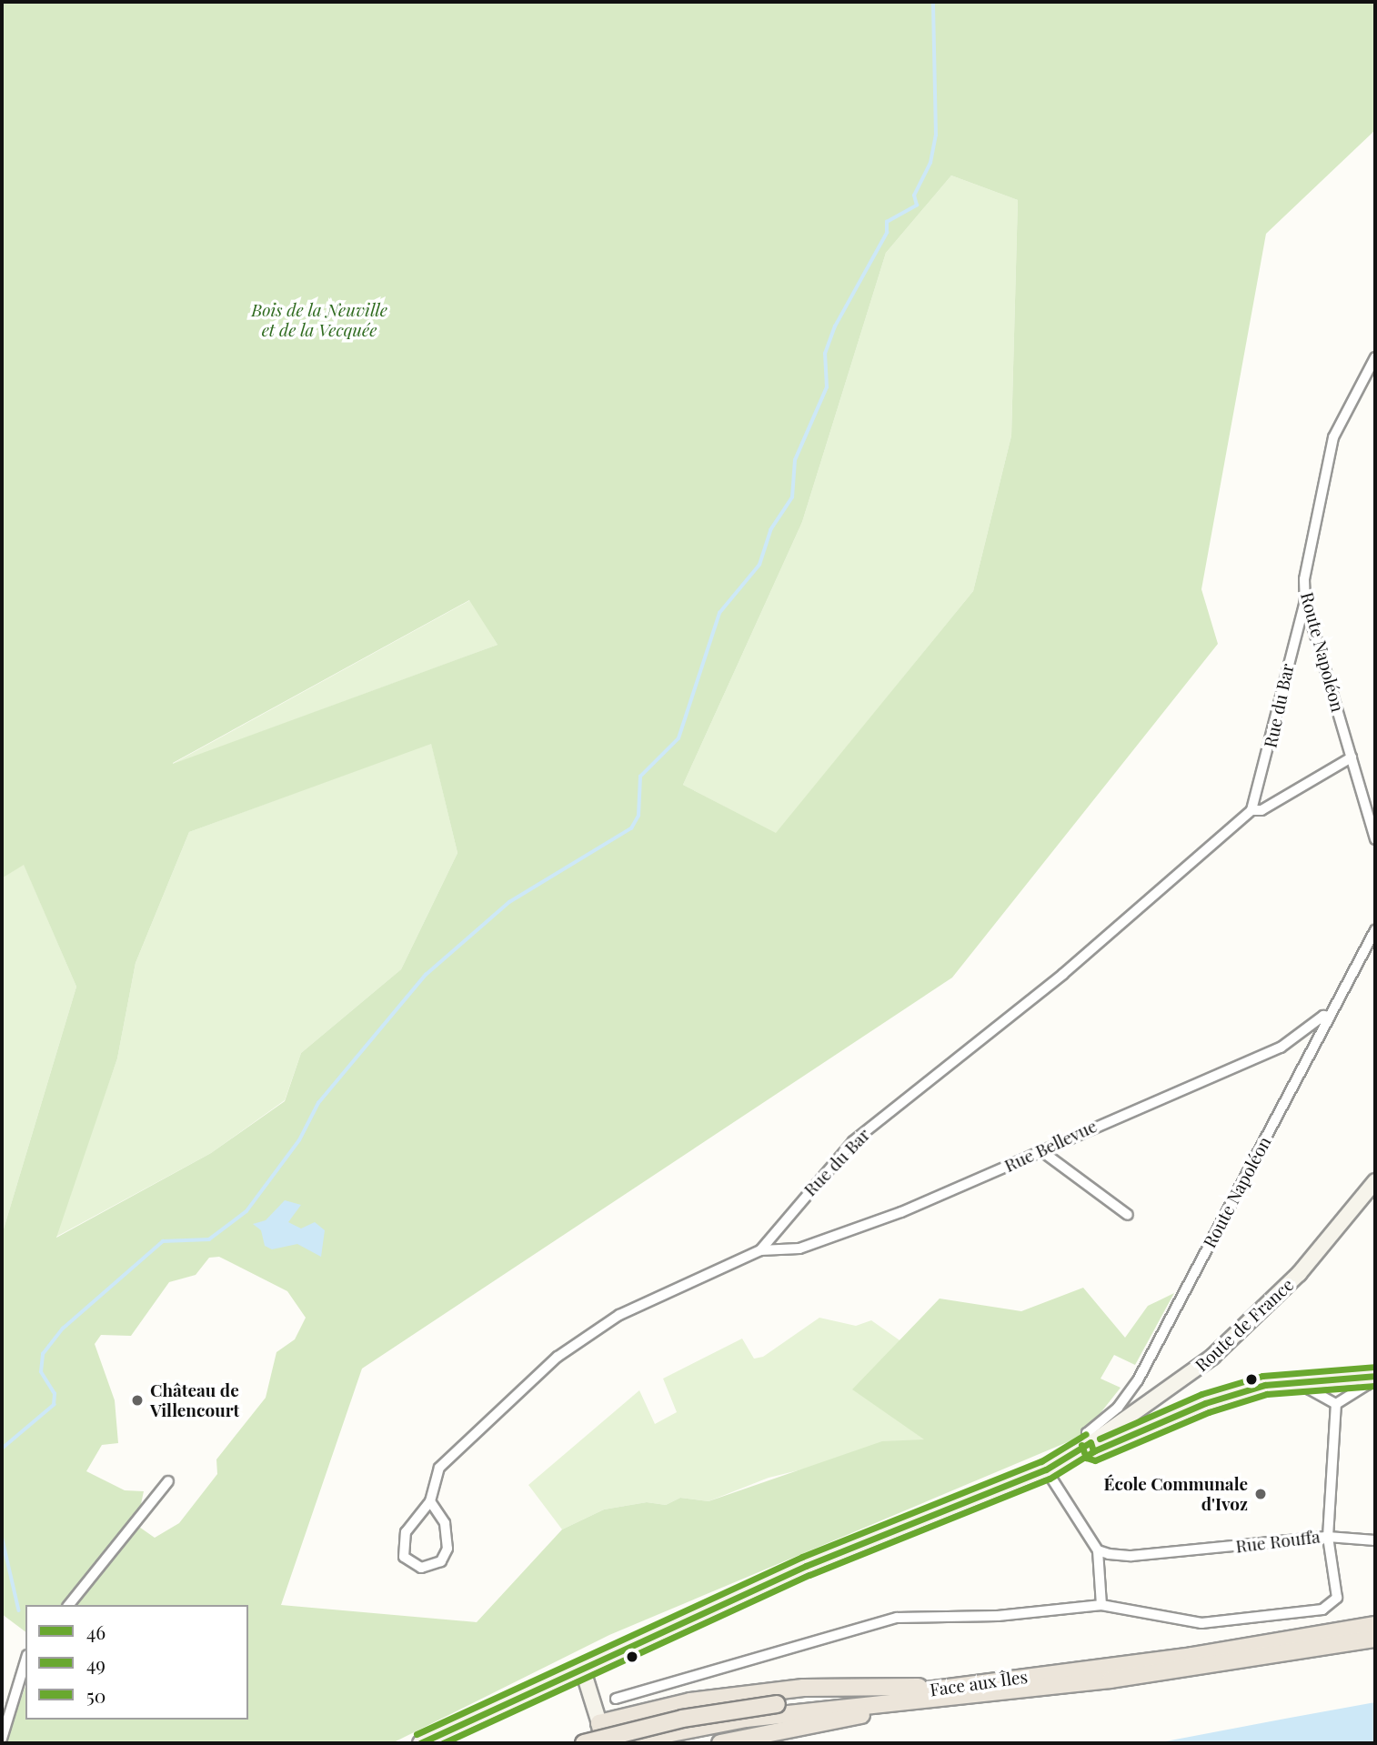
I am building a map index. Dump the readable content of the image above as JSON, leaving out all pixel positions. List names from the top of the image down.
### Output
{
  "streets": {
    "highway": ["Face aux Îles"],
    "main road": ["Route de France"],
    "street": [
      "Route Napoléon",
      "Rue du Bar",
      "Rue Bellevue",
      "Rue Rouffa"
    ]
  },
  "crossings": [
    ["Route Napoléon", "Rue du Bar"],
    ["Route Napoléon", "Rue Bellevue"],
    ["Route Napoléon", "Route de France"],
    ["Rue du Bar", "Rue Bellevue"]
  ],
  "parks": ["Bois de la Neuville et de la Vecquée"],
  "places": ["Château de Villencourt", "École Communale d'Ivoz"],
  "lines": ["transit line 50", "transit line 46", "transit line 49"],
  "legend": ["46", "49", "50"]
}
